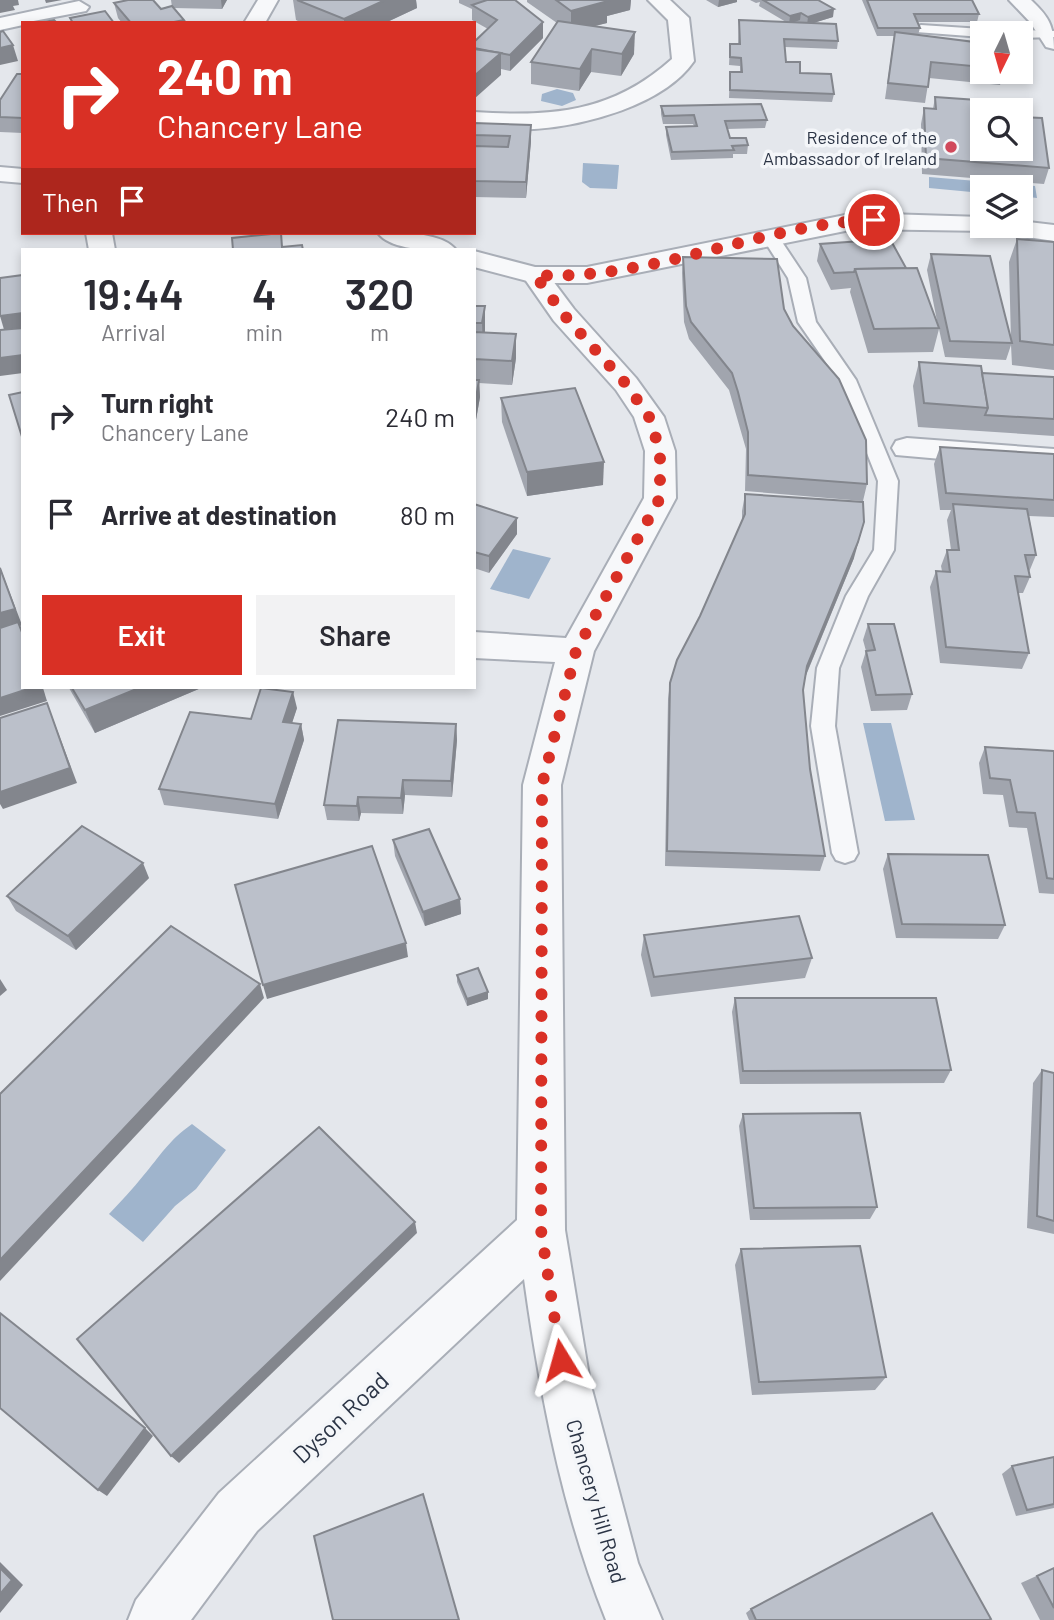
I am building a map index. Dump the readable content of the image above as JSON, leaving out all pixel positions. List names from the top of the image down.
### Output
{
  "streets": {
    "street": ["Dyson Road", "Chancery Hill Road"]
  },
  "crossings": [
    ["Dyson Road", "Chancery Hill Road"]
  ],
  "places": ["Residence of the Ambassador of Ireland"],
  "north": "bottom",
  "page": {
    "turn": ["240 m", "Chancery Lane"],
    "then": "Then",
    "eta": [
      "19:44",
      "Arrival",
      "4",
      "min",
      "320",
      "m"
    ],
    "list": [
      {
        "name": "Turn right",
        "note": "Chancery Lane",
        "value": "240 m"
      },
      {
        "name": "Arrive at destination",
        "value": "80 m"
      }
    ],
    "buttons": ["Exit", "Share"]
  }
}
